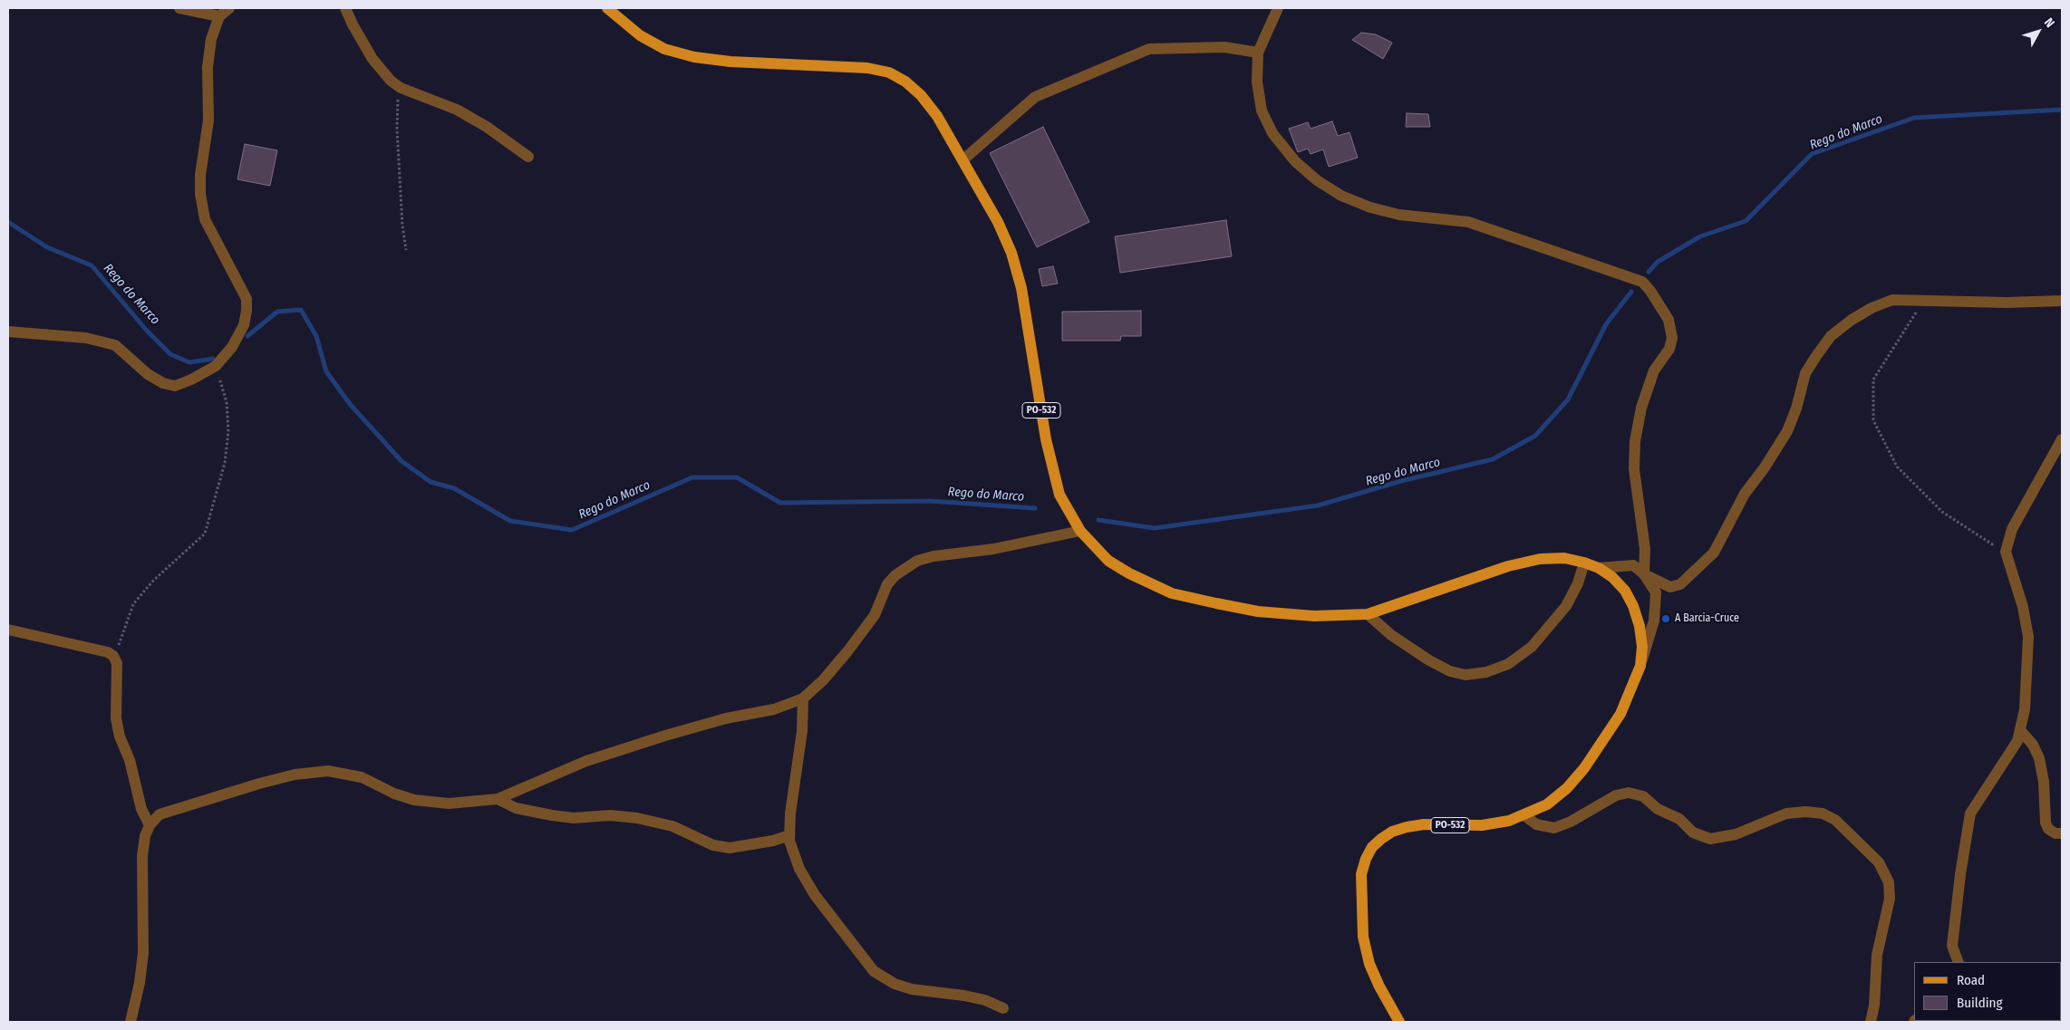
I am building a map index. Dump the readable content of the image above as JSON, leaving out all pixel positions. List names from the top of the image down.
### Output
{
  "streets": {
    "main road": ["PO-532"]
  },
  "water": ["Rego do Marco"],
  "places": ["A Barcia-Cruce"],
  "legend": ["Road", "Building"],
  "north": "top right"
}
